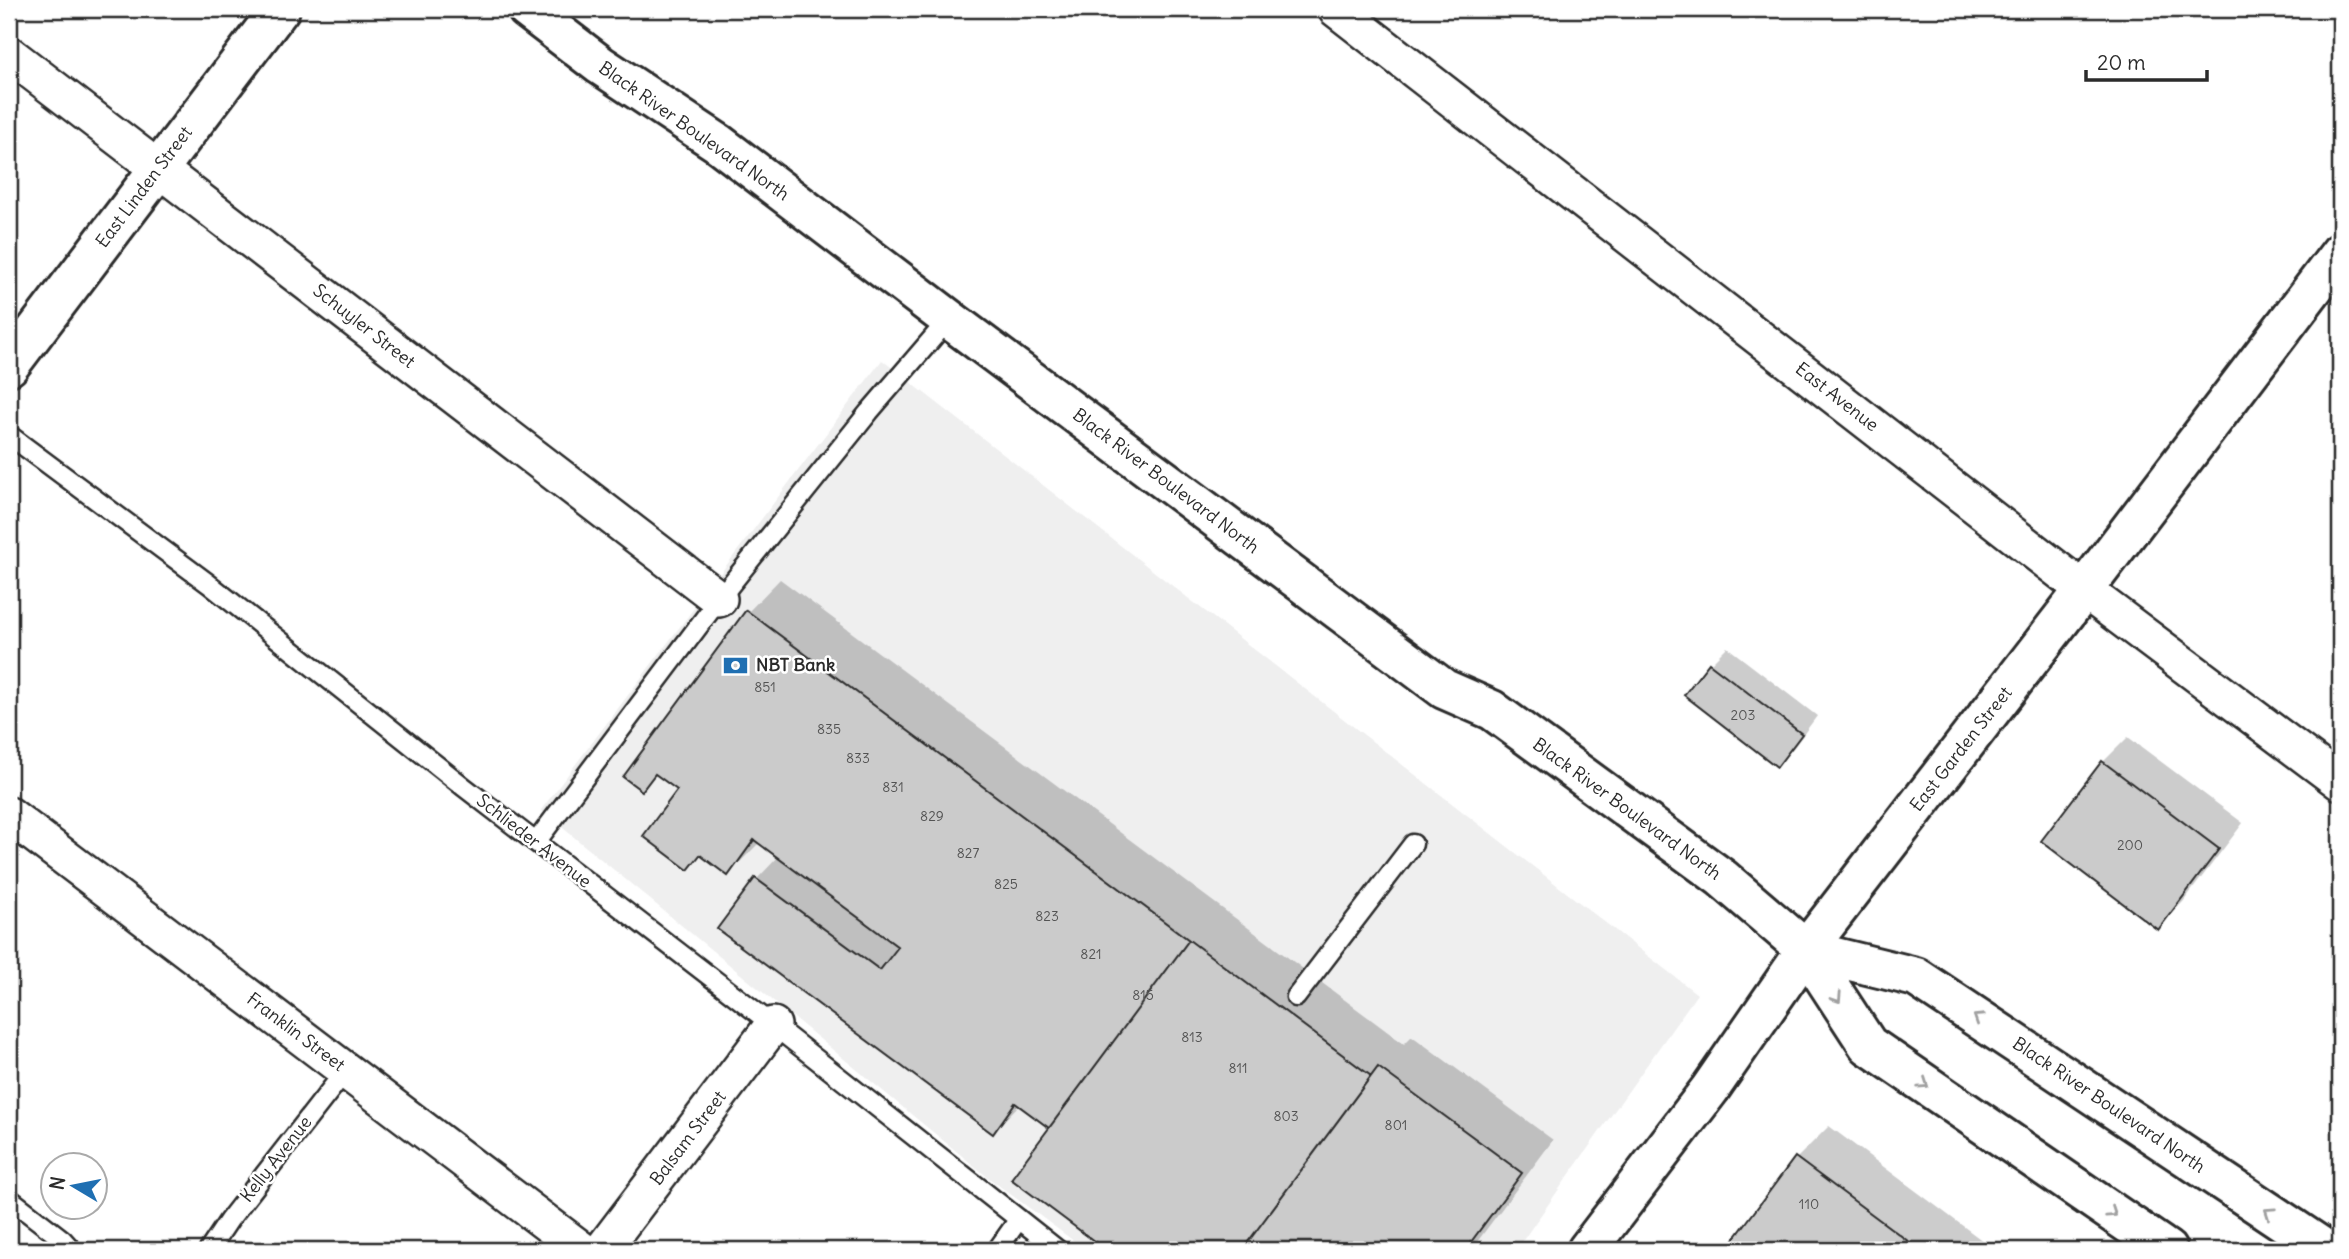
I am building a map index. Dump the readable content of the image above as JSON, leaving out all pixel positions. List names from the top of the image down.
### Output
{
  "streets": {
    "main road": ["Black River Boulevard North", "East Linden Street", "East Garden Street"],
    "street": [
      "Schuyler Street",
      "East Avenue",
      "Franklin Street",
      "Balsam Street"
    ],
    "lane": ["Schlieder Avenue", "Kelly Avenue"]
  },
  "crossings": [
    ["Black River Boulevard North", "East Garden Street"],
    ["East Linden Street", "Schuyler Street"],
    ["East Avenue", "East Garden Street"],
    ["Schlieder Avenue", "Balsam Street"],
    ["Franklin Street", "Kelly Avenue"]
  ],
  "places": {
    "bank": ["NBT Bank"]
  },
  "house_numbers": [
    "851",
    "203",
    "835",
    "833",
    "831",
    "829",
    "200",
    "827",
    "825",
    "823",
    "821",
    "815",
    "813",
    "811",
    "803",
    "801",
    "110"
  ],
  "scale_bar": "20 m",
  "north": "left"
}
